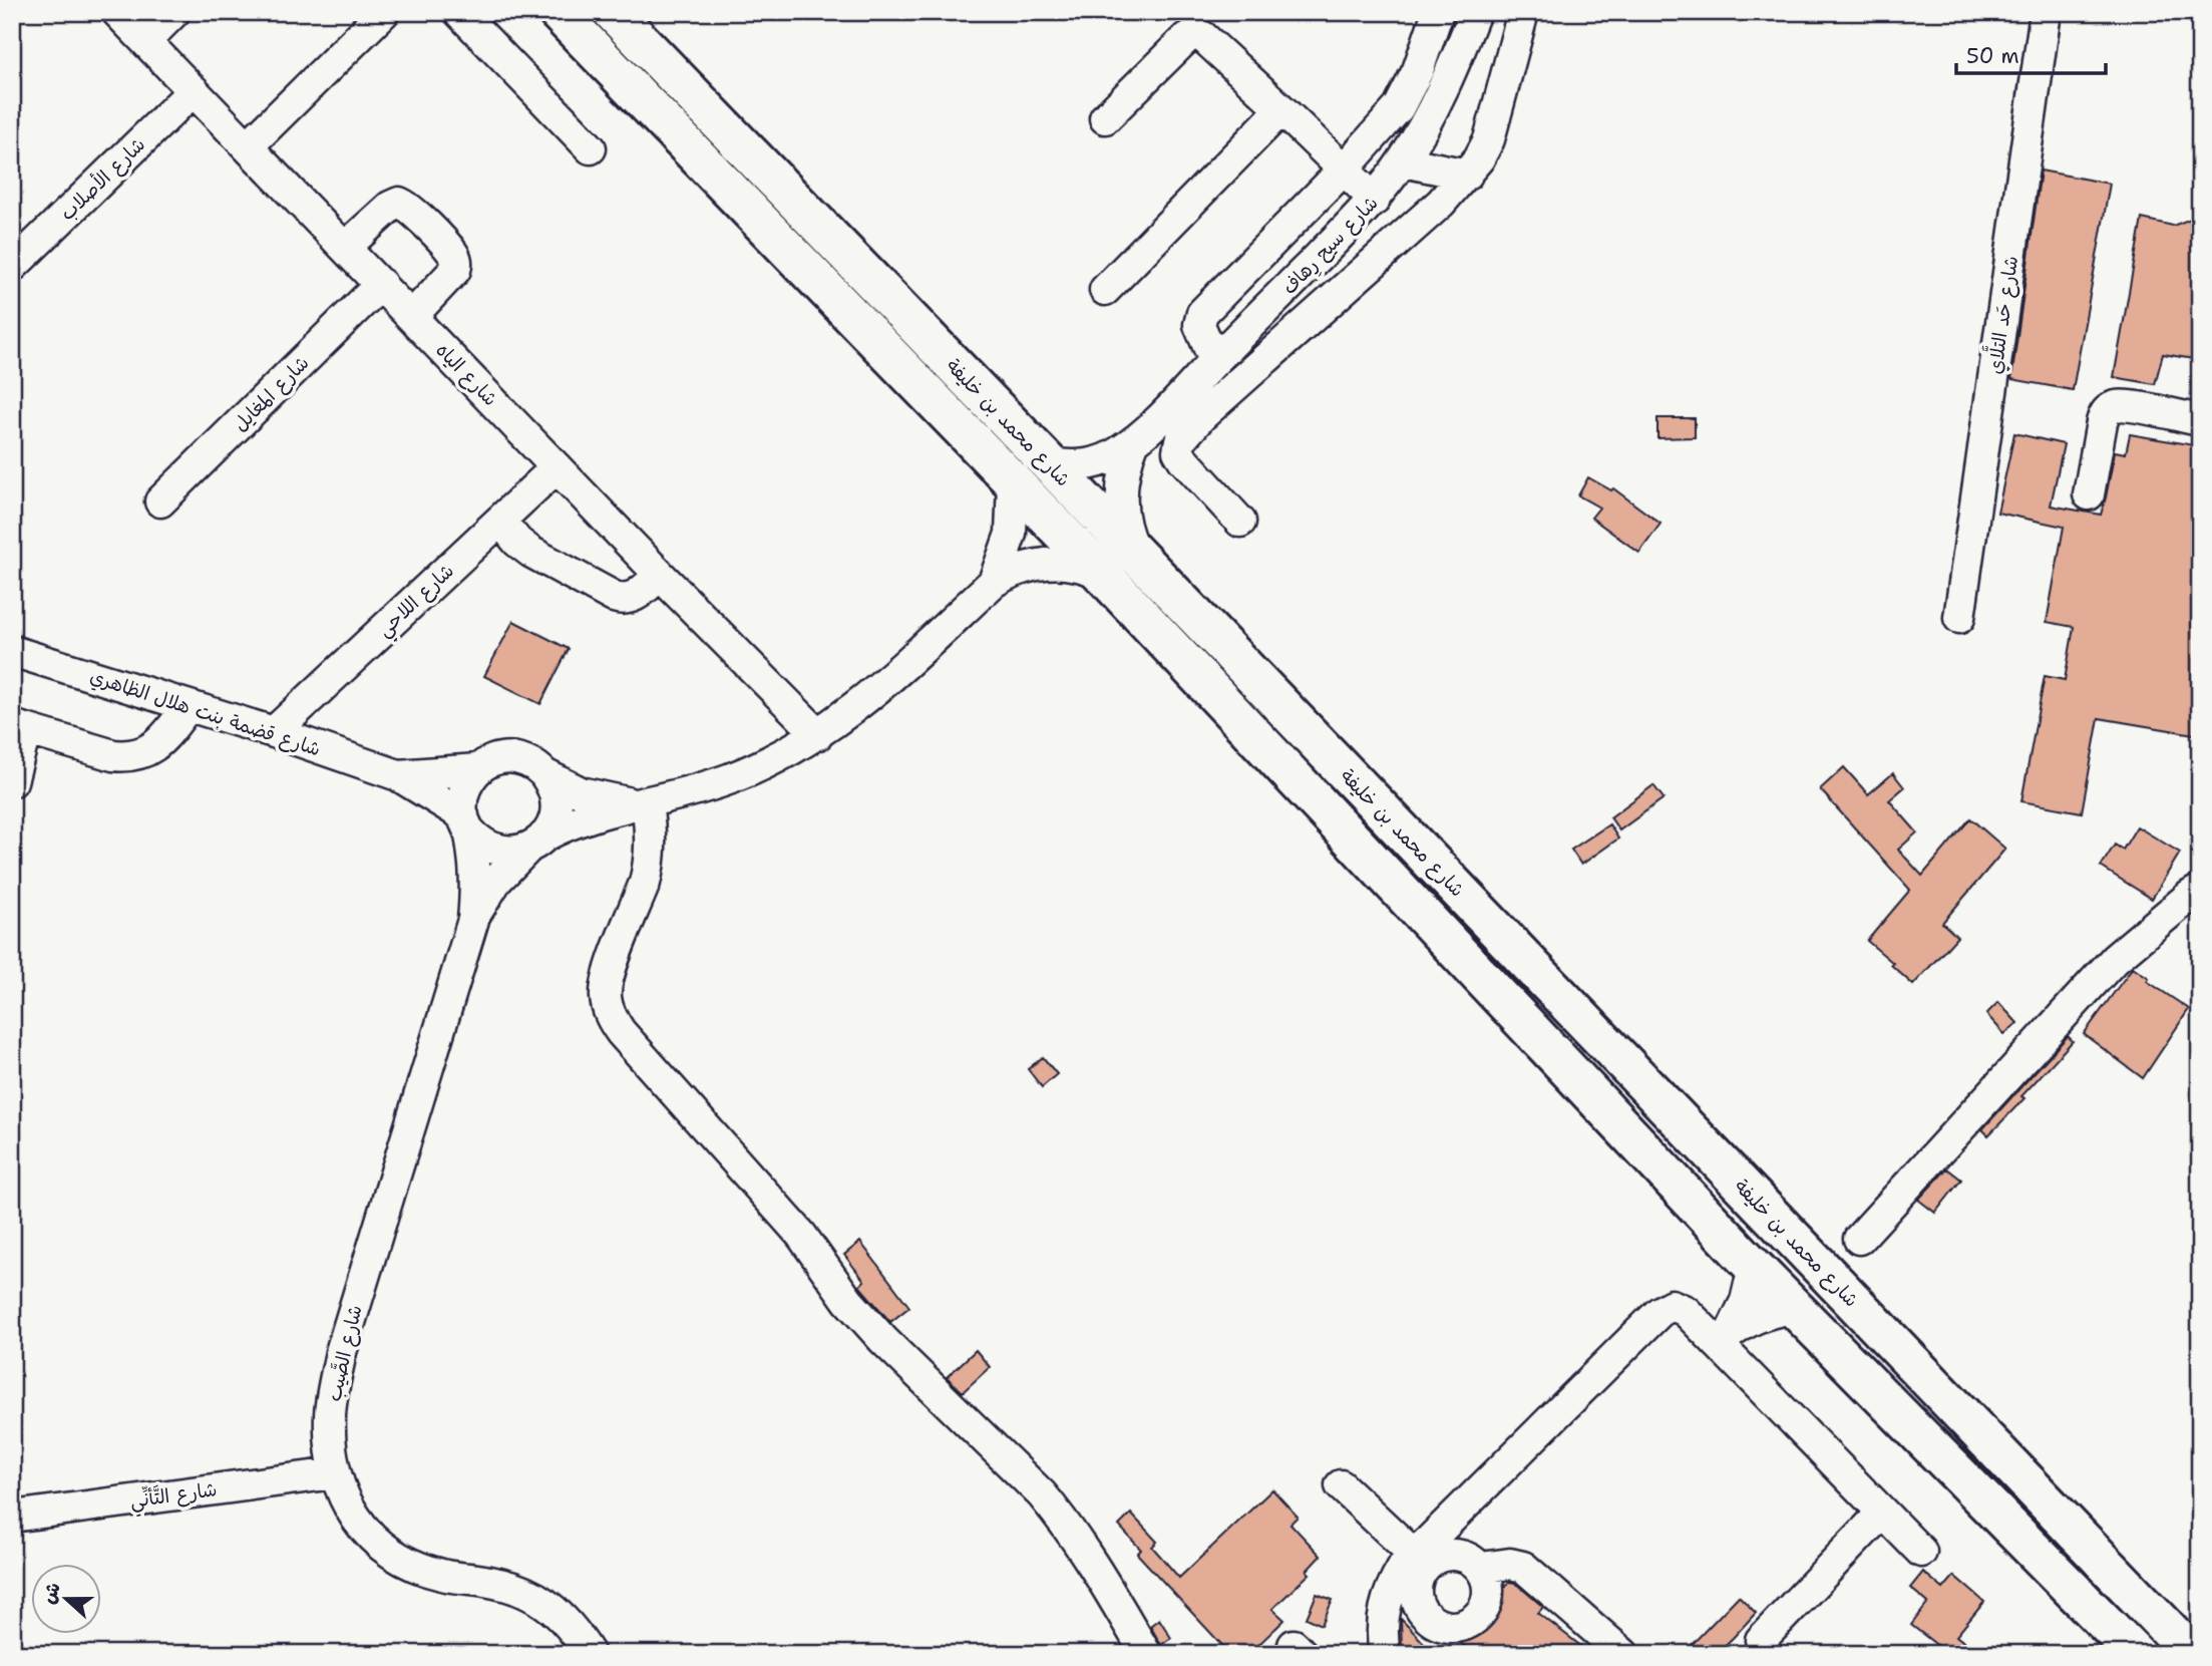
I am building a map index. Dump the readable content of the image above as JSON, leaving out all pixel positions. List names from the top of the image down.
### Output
{
  "streets": {
    "highway": ["شارع محمد بن خليفة"],
    "street": [
      "شارع الأصلاب",
      "شارع سيح رِهاف",
      "شارع حَد التلَّاي",
      "شارع الياه",
      "شارع المغايل",
      "شارع اللاحي",
      "شارع قضمة بنت هلال الظاهري",
      "شارع الصَّيب",
      "شارع التَّأنِّي"
    ]
  },
  "crossings": [
    ["شارع الأصلاب", "شارع الياه"],
    ["شارع سيح رِهاف", "شارع محمد بن خليفة"],
    ["شارع الياه", "شارع المغايل"],
    ["شارع الياه", "شارع اللاحي"],
    ["شارع اللاحي", "شارع قضمة بنت هلال الظاهري"],
    ["شارع قضمة بنت هلال الظاهري", "شارع الصَّيب"],
    ["شارع الصَّيب", "شارع التَّأنِّي"]
  ],
  "scale_bar": "50 m",
  "north": "left"
}
